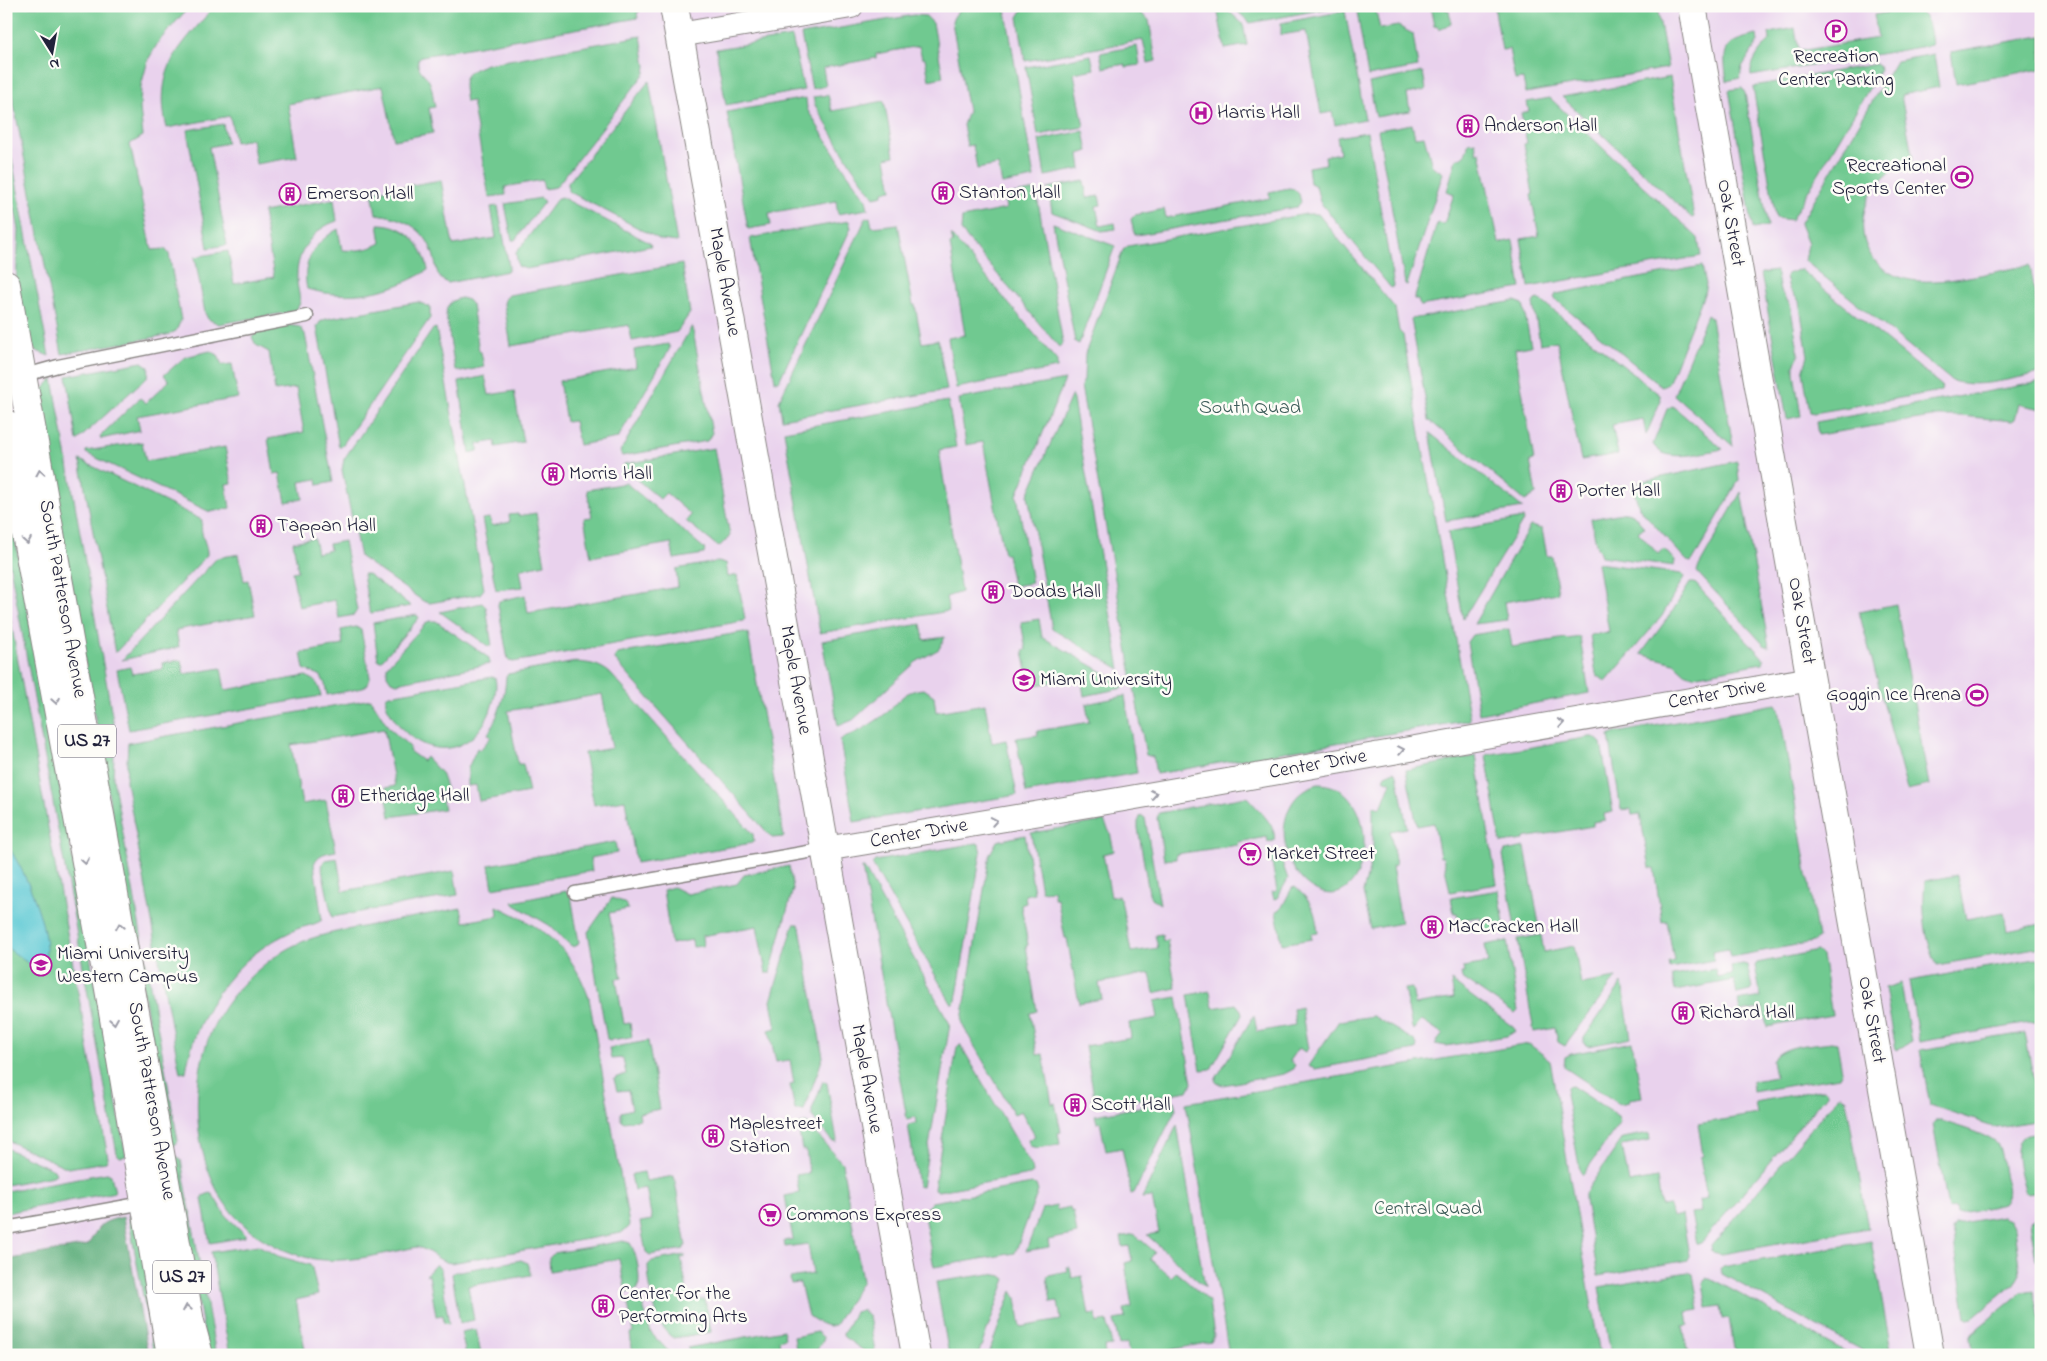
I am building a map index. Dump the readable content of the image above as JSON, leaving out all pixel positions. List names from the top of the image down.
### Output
{
  "streets": {
    "main road": [
      "Oak Street",
      "Maple Avenue",
      "South Patterson Avenue",
      "US 27"
    ],
    "street": ["Center Drive"]
  },
  "crossings": [
    ["Oak Street", "Center Drive"],
    ["Maple Avenue", "Center Drive"]
  ],
  "one_way": ["Center Drive"],
  "parks": ["South Quad", "Central Quad"],
  "places": {
    "parking": ["Recreation Center Parking"],
    "hospital": ["Harris Hall"],
    "building": [
      "Anderson Hall",
      "Stanton Hall",
      "Emerson Hall",
      "Morris Hall",
      "Porter Hall",
      "Tappan Hall",
      "Dodds Hall",
      "Etheridge Hall",
      "MacCracken Hall",
      "Richard Hall",
      "Scott Hall",
      "Maplestreet Station",
      "Center for the Performing Arts"
    ],
    "sports": ["Recreational Sports Center", "Goggin Ice Arena"],
    "school or university": ["Miami University", "Miami University Western Campus"],
    "supermarket": ["Market Street", "Commons Express"]
  },
  "north": "bottom"
}
